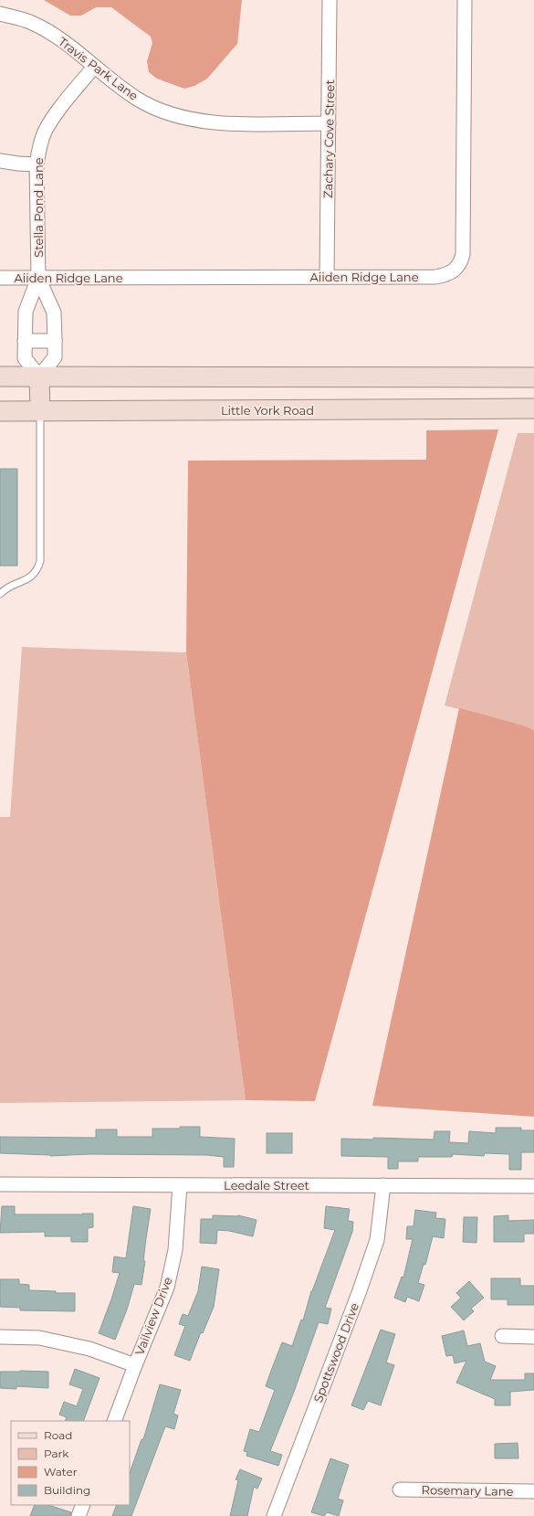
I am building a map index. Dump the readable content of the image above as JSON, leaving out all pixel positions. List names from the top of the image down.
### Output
{
  "streets": {
    "main road": ["Little York Road"],
    "street": [
      "Travis Park Lane",
      "Zachary Cove Street",
      "Stella Pond Lane",
      "Aiiden Ridge Lane",
      "Leedale Street",
      "Vailview Drive",
      "Spottswood Drive",
      "Rosemary Lane"
    ]
  },
  "crossings": [
    ["Travis Park Lane", "Zachary Cove Street"],
    ["Travis Park Lane", "Stella Pond Lane"],
    ["Zachary Cove Street", "Aiiden Ridge Lane"],
    ["Stella Pond Lane", "Aiiden Ridge Lane"],
    ["Leedale Street", "Vailview Drive"],
    ["Leedale Street", "Spottswood Drive"]
  ],
  "legend": [
    "Road",
    "Park",
    "Water",
    "Building"
  ]
}
